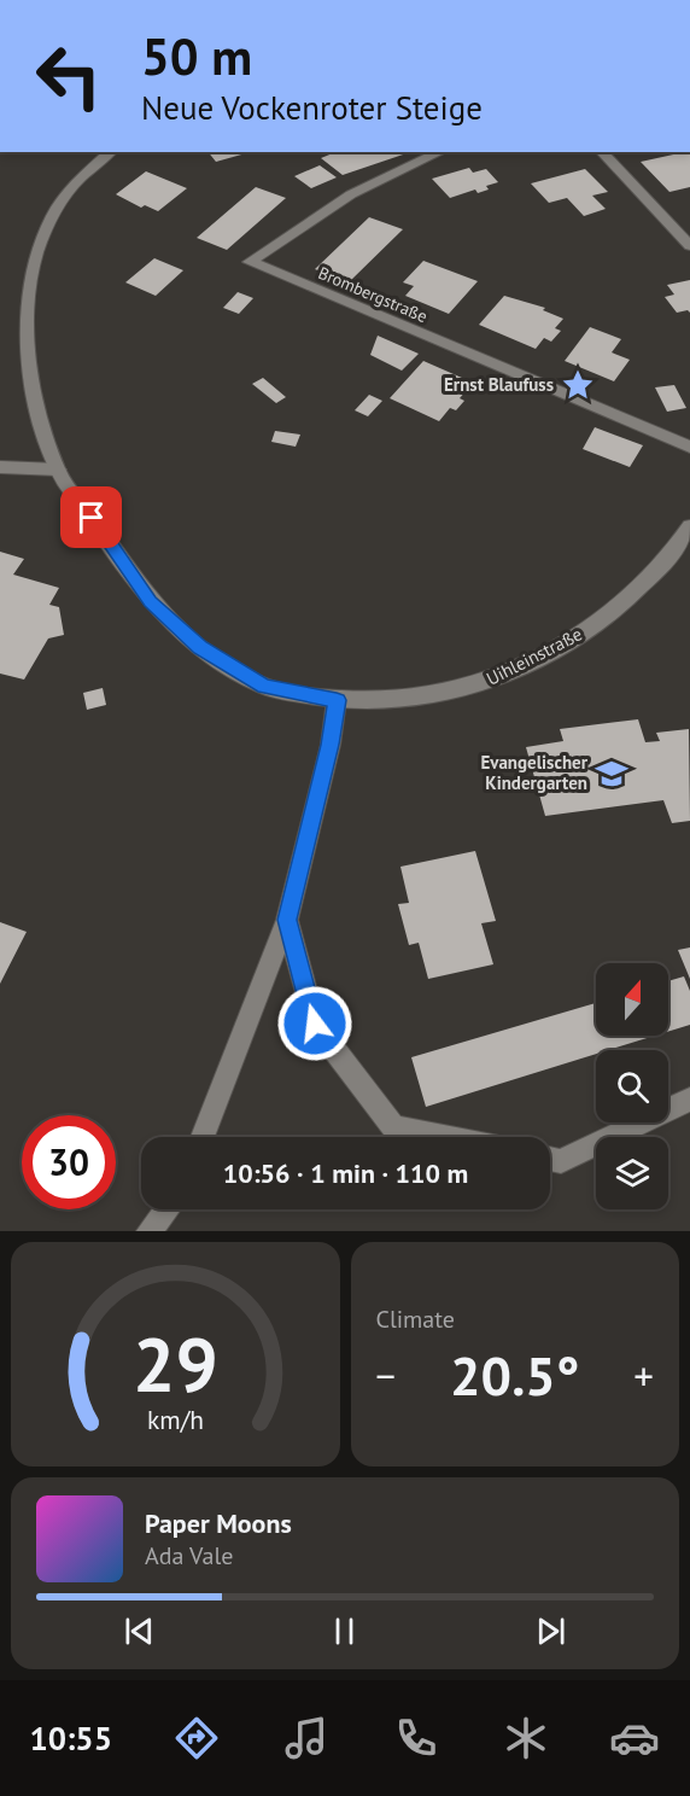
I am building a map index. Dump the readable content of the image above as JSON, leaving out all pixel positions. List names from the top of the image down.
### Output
{
  "streets": {
    "street": ["Brombergstraße", "Uihleinstraße"]
  },
  "places": {
    "place": ["Ernst Blaufuss"],
    "school or university": ["Evangelischer Kindergarten"]
  },
  "north": "top",
  "page": {
    "turn": ["50 m", "Neue Vockenroter Steige"],
    "limit": "30",
    "trip": "10:56 · 1 min · 110 m",
    "tile": "Climate",
    "heat": ["−", "20.5°", "+"],
    "song": ["Paper Moons", "Ada Vale"],
    "tabs": "10:55",
    "gauge": ["29", "km/h"]
  }
}
